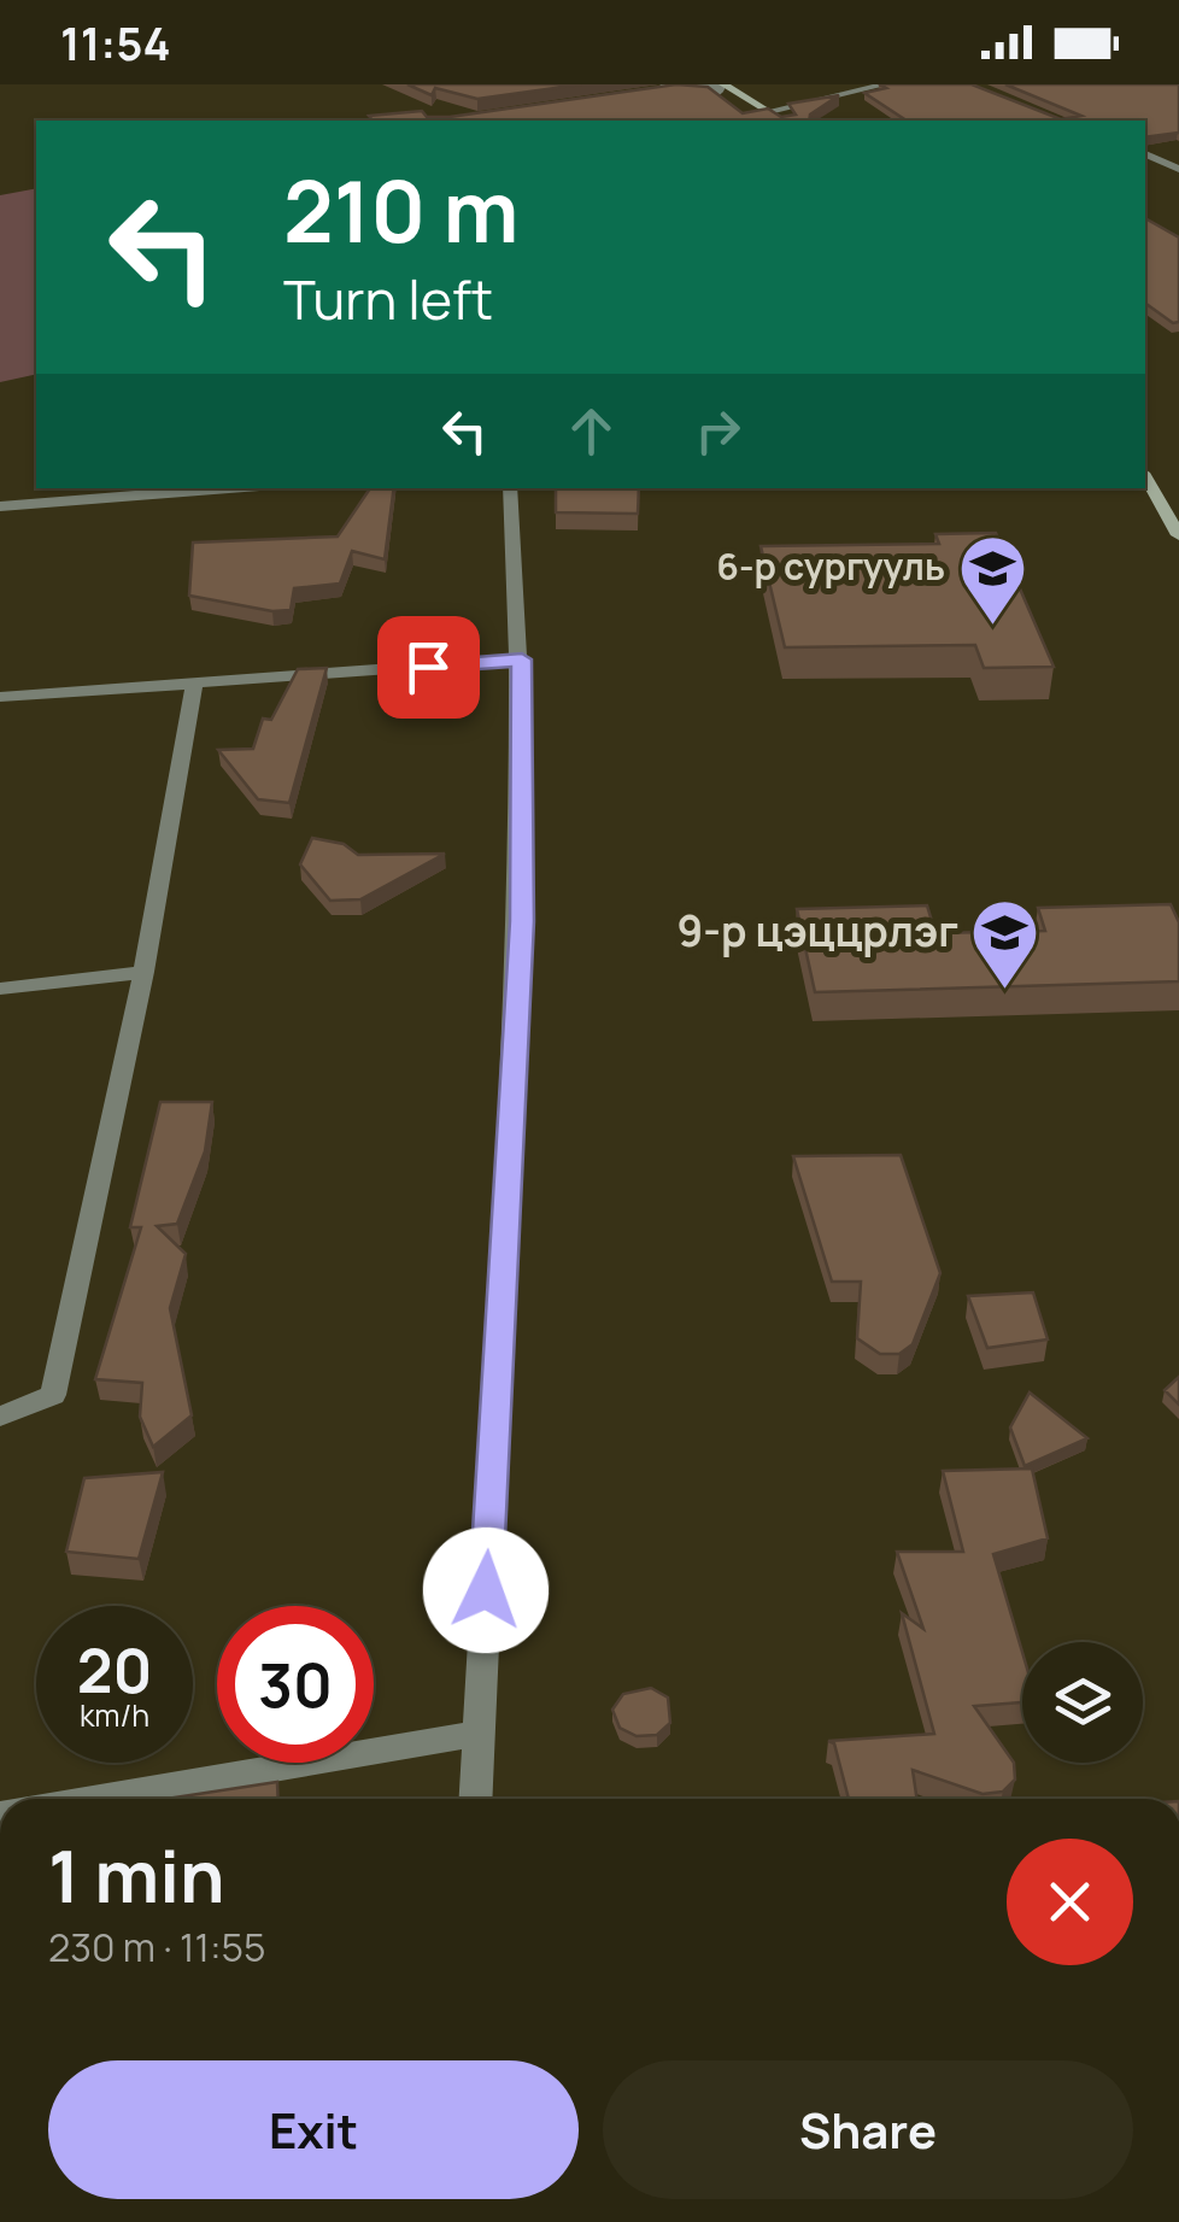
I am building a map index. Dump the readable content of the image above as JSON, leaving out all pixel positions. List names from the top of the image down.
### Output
{
  "places": {
    "school or university": ["6-р сургууль", "9-р цэццрлэг"]
  },
  "page": {
    "status": "11:54",
    "turn": ["210 m", "Turn left"],
    "speed": "20 km/h",
    "limit": "30",
    "heading": ["1 min", "230 m · 11:55"],
    "buttons": ["Exit", "Share"]
  }
}
